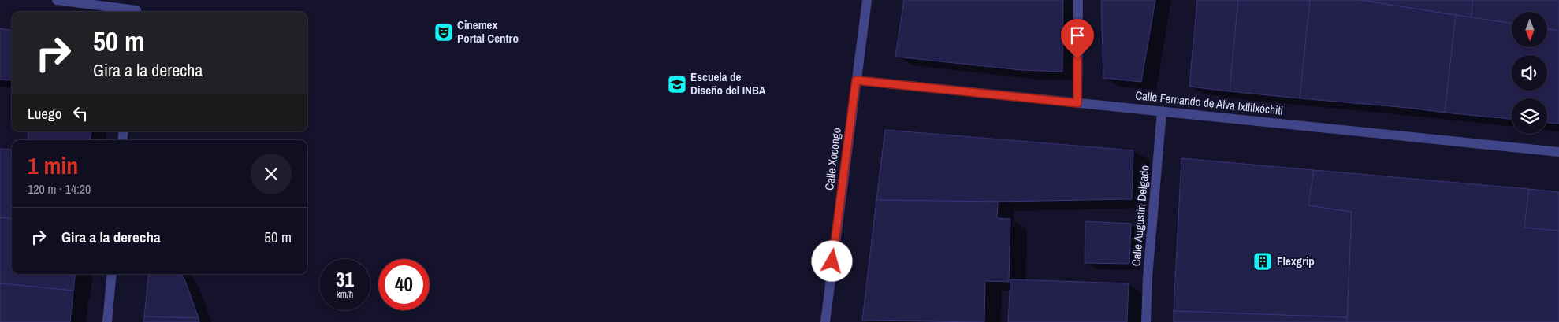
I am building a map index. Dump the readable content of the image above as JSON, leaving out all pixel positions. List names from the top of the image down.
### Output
{
  "streets": {
    "street": ["Calle Fernando de Alva Ixtlilxóchitl", "Calle Xocongo", "Calle Augustin Delgado"]
  },
  "crossings": [
    ["Calle Fernando de Alva Ixtlilxóchitl", "Calle Xocongo"],
    ["Calle Fernando de Alva Ixtlilxóchitl", "Calle Augustin Delgado"]
  ],
  "places": {
    "theatre": ["Cinemex Portal Centro"],
    "school or university": ["Escuela de Diseño del INBA"],
    "building": ["Flexgrip"]
  },
  "north": "bottom",
  "page": {
    "turn": ["50 m", "Gira a la derecha"],
    "then": "Luego",
    "heading": ["1 min", "120 m · 14:20"],
    "list": [
      {
        "name": "Gira a la derecha",
        "value": "50 m"
      }
    ],
    "speed": "31 km/h",
    "limit": "40"
  }
}
